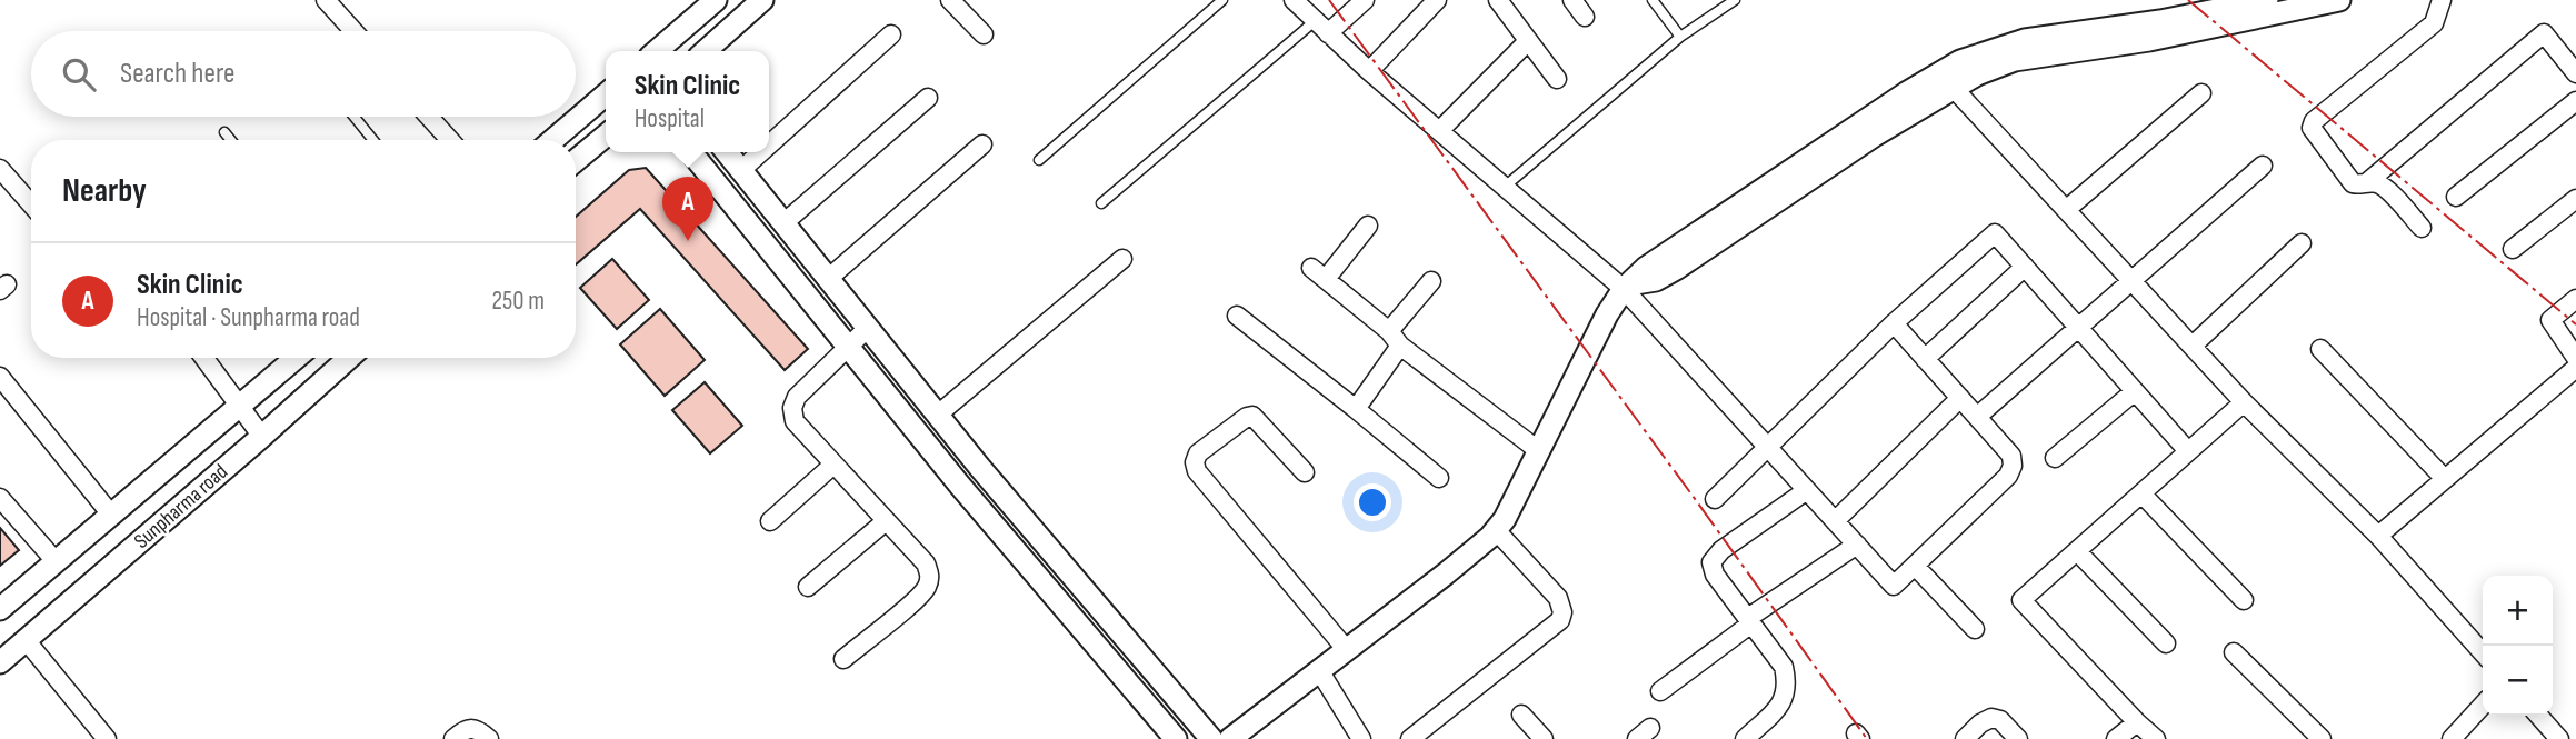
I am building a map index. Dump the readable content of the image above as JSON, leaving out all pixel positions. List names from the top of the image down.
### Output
{
  "streets": {
    "street": ["Sunpharma road"]
  },
  "page": {
    "search": "Search here",
    "popup": ["Skin Clinic", "Hospital"],
    "heading": "Nearby",
    "pins": "A",
    "list": [
      {
        "mark": "A",
        "name": "Skin Clinic",
        "note": "Hospital · Sunpharma road",
        "value": "250 m"
      }
    ],
    "map_buttons": ["+", "−"]
  }
}
